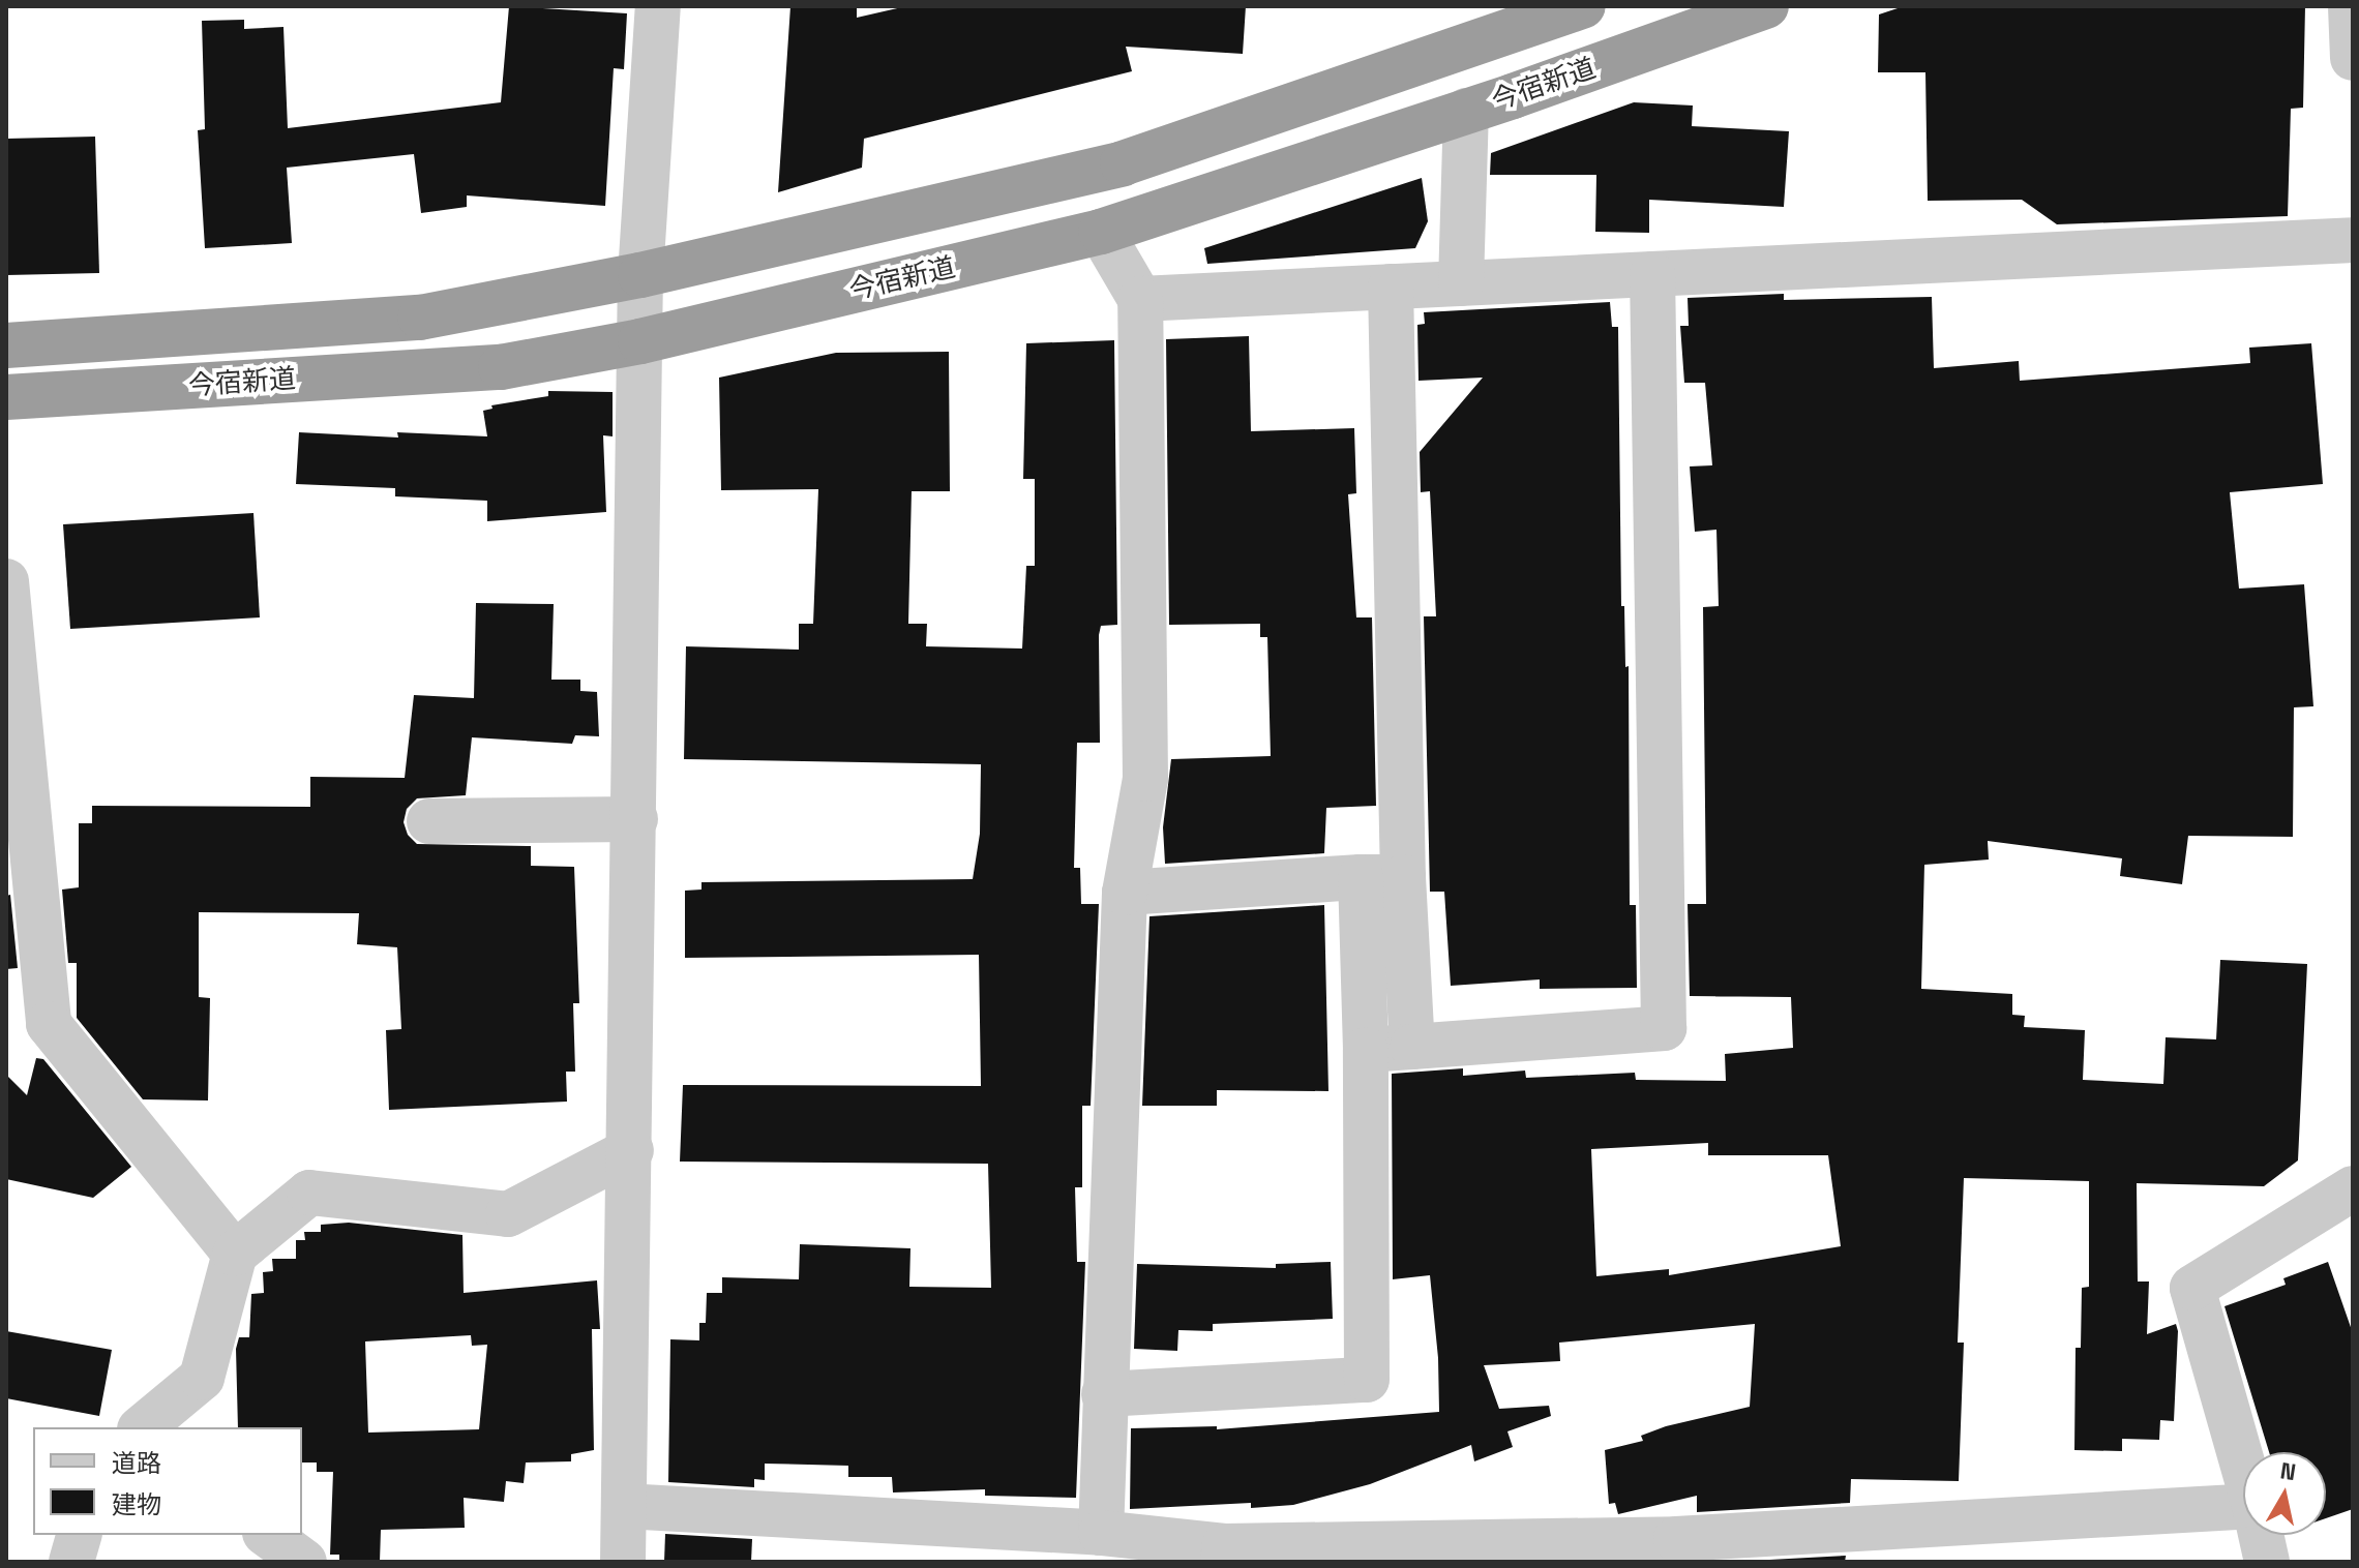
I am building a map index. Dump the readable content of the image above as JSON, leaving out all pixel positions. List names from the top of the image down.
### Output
{
  "streets": {
    "highway": ["今宿新道"]
  },
  "legend": ["道路", "建物"],
  "north": "top"
}
